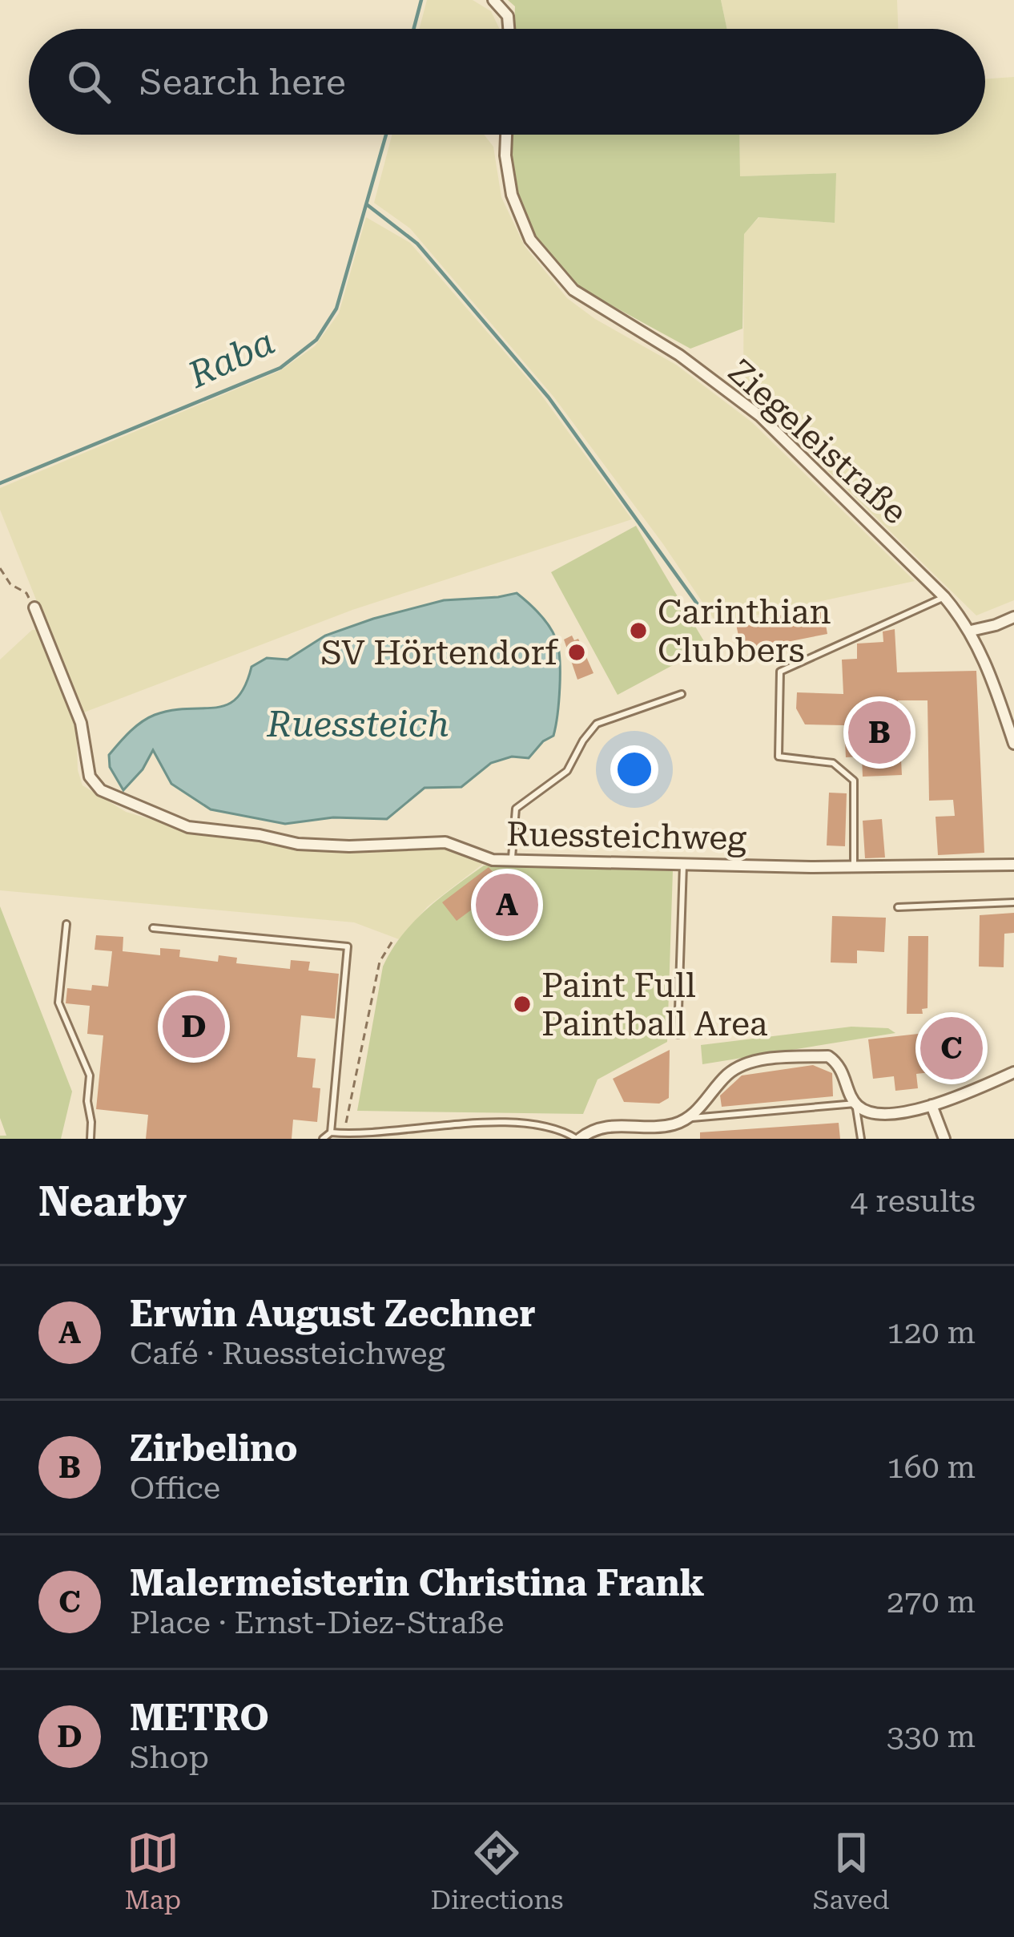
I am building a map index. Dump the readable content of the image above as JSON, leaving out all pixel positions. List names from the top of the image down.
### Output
{
  "streets": {
    "street": ["Ziegeleistraße", "Ruessteichweg"]
  },
  "water": ["Raba", "Ruessteich"],
  "places": ["Carinthian Clubbers", "SV Hörtendorf", "Paint Full Paintball Area"],
  "page": {
    "search": "Search here",
    "pins": [
      "B",
      "A",
      "D",
      "C"
    ],
    "heading": ["Nearby", "4 results"],
    "list": [
      {
        "mark": "A",
        "name": "Erwin August Zechner",
        "note": "Café · Ruessteichweg",
        "value": "120 m"
      },
      {
        "mark": "B",
        "name": "Zirbelino",
        "note": "Office",
        "value": "160 m"
      },
      {
        "mark": "C",
        "name": "Malermeisterin Christina Frank",
        "note": "Place · Ernst-Diez-Straße",
        "value": "270 m"
      },
      {
        "mark": "D",
        "name": "METRO",
        "note": "Shop",
        "value": "330 m"
      }
    ],
    "nav": ["Map", "Directions", "Saved"]
  }
}
